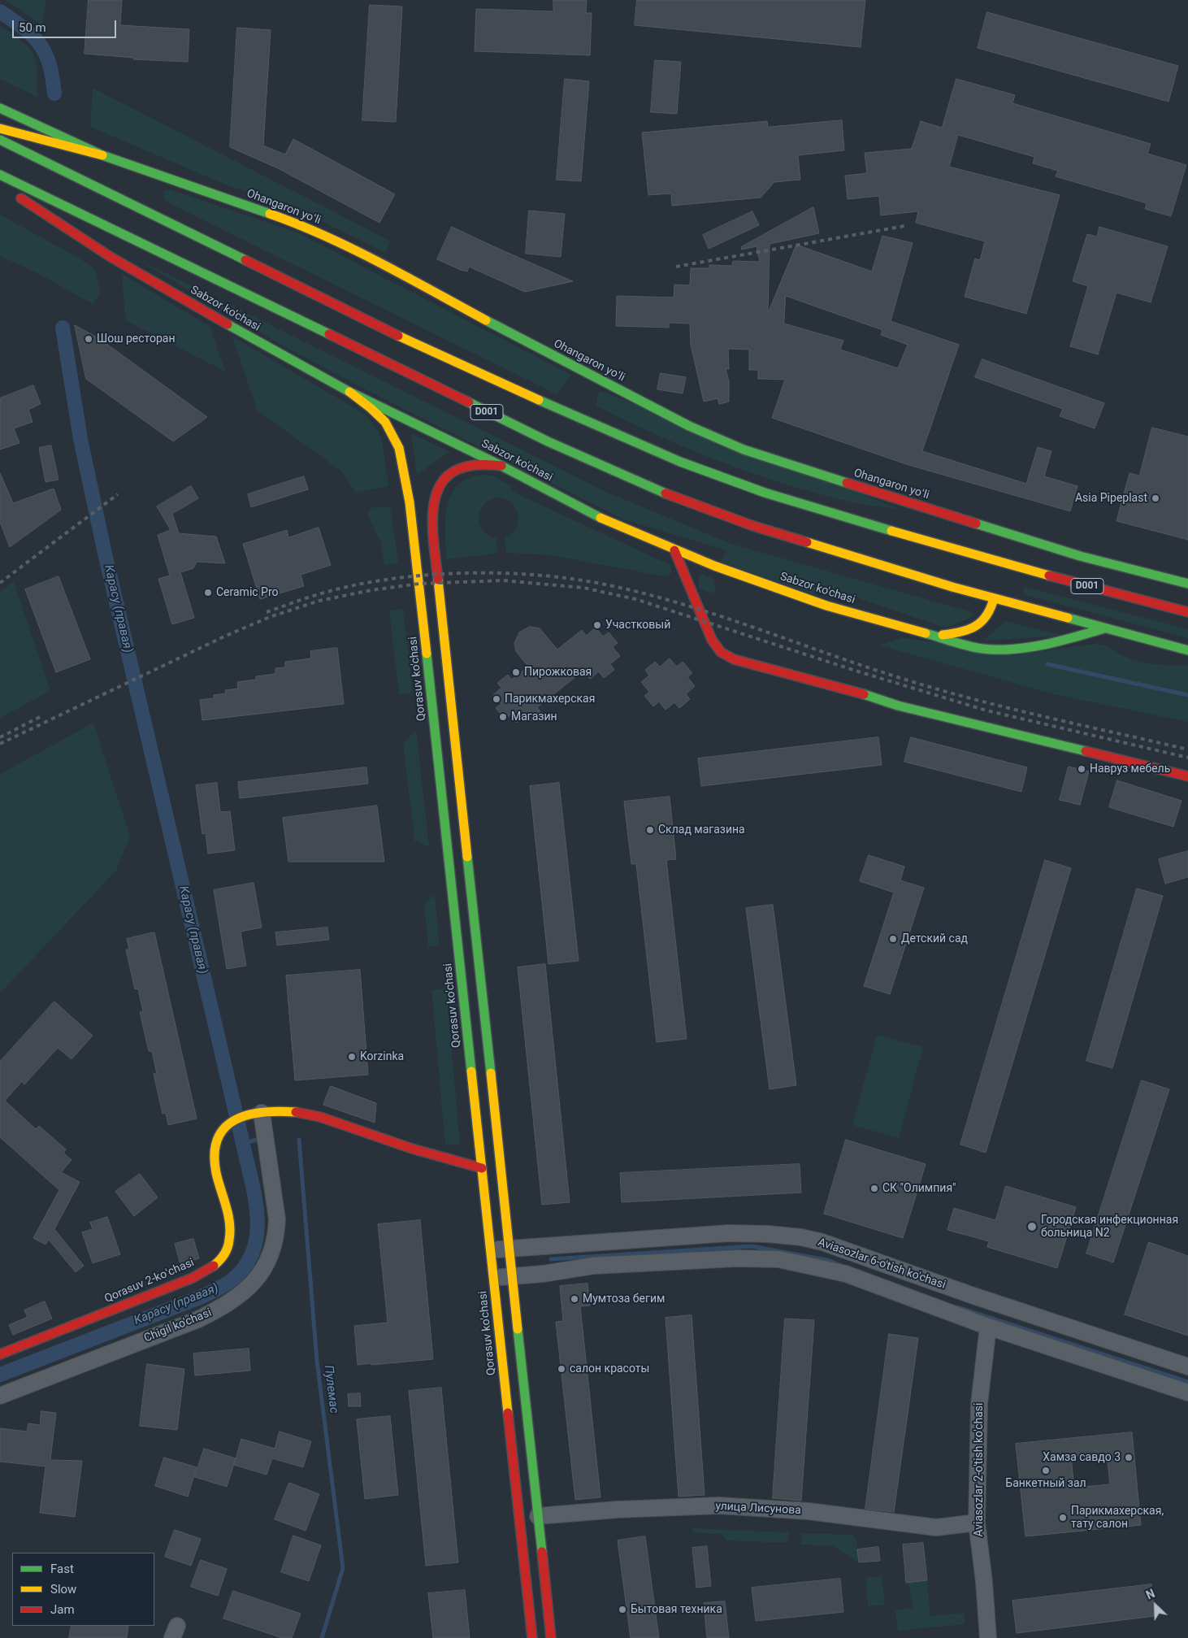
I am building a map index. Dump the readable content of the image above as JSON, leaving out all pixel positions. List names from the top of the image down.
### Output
{
  "streets": {
    "main road": [
      "Ohangaron yoʻli",
      "Sabzor ko'chasi",
      "D001",
      "Qorasuv ko'chasi",
      "Qorasuv 2-koʻchasi"
    ],
    "street": [
      "Aviasozlar 6-o'tish ko'chasi",
      "Chigil ko'chasi",
      "Aviasozlar 2-o'tish ko'chasi",
      "улица Лисунова"
    ]
  },
  "crossings": [
    ["Sabzor ko'chasi", "D001"],
    ["Sabzor ko'chasi", "Qorasuv ko'chasi"],
    ["Qorasuv ko'chasi", "Aviasozlar 6-o'tish ko'chasi"],
    ["Qorasuv ko'chasi", "Qorasuv 2-koʻchasi"],
    ["Aviasozlar 6-o'tish ko'chasi", "Aviasozlar 2-o'tish ko'chasi"],
    ["Qorasuv 2-koʻchasi", "Chigil ko'chasi"],
    ["Aviasozlar 2-o'tish ko'chasi", "улица Лисунова"]
  ],
  "water": ["Карасу (правая)", "Пулемас"],
  "places": [
    "Шош ресторан",
    "Asia Pipeplast",
    "Ceramic Pro",
    "Участковый",
    "Пирожковая",
    "Парикмахерская",
    "Магазин",
    "Навруз мебель",
    "Склад магазина",
    "Детский сад",
    "Korzinka",
    "СК \"Олимпия\"",
    "Городская инфекционная больница N2",
    "Мумтоза бегим",
    "салон красоты",
    "Хамза савдо 3",
    "Банкетный зал",
    "Парикмахерская, тату салон",
    "Бытовая техника"
  ],
  "legend": ["Fast", "Slow", "Jam"],
  "scale_bar": "50 m",
  "north": "top left"
}
